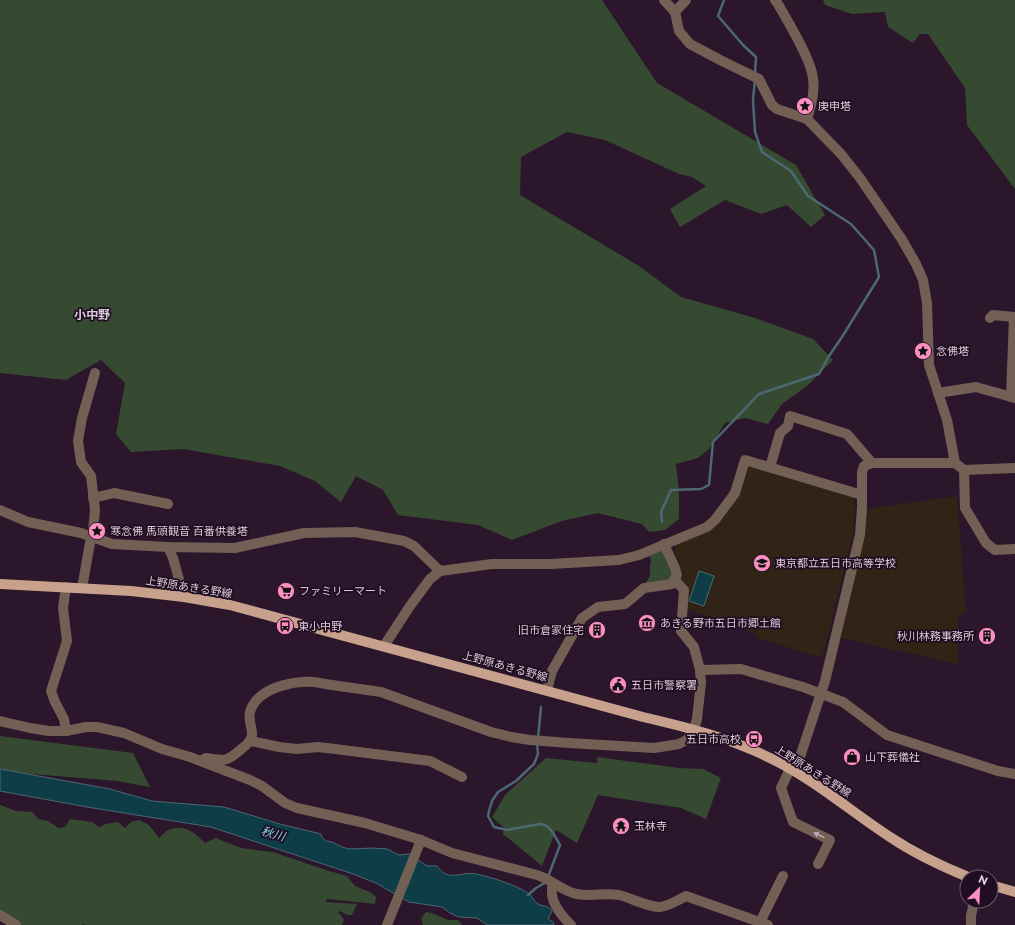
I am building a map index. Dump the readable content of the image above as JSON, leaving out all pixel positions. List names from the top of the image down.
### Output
{
  "streets": {
    "main road": ["上野原あきる野線"]
  },
  "districts": ["小中野"],
  "water": ["秋川"],
  "places": {
    "place": ["庚申塔", "念佛塔", "寒念佛 馬頭観音 百番供養塔"],
    "school or university": ["東京都立五日市高等学校"],
    "supermarket": ["ファミリーマート"],
    "museum": ["あきる野市五日市郷土館"],
    "bus stop": ["東小中野", "五日市高校"],
    "building": ["旧市倉家住宅", "秋川林務事務所"],
    "public building": ["五日市警察署"],
    "shop": ["山下葬儀社"],
    "temple": ["玉林寺"]
  },
  "north": "top right"
}
